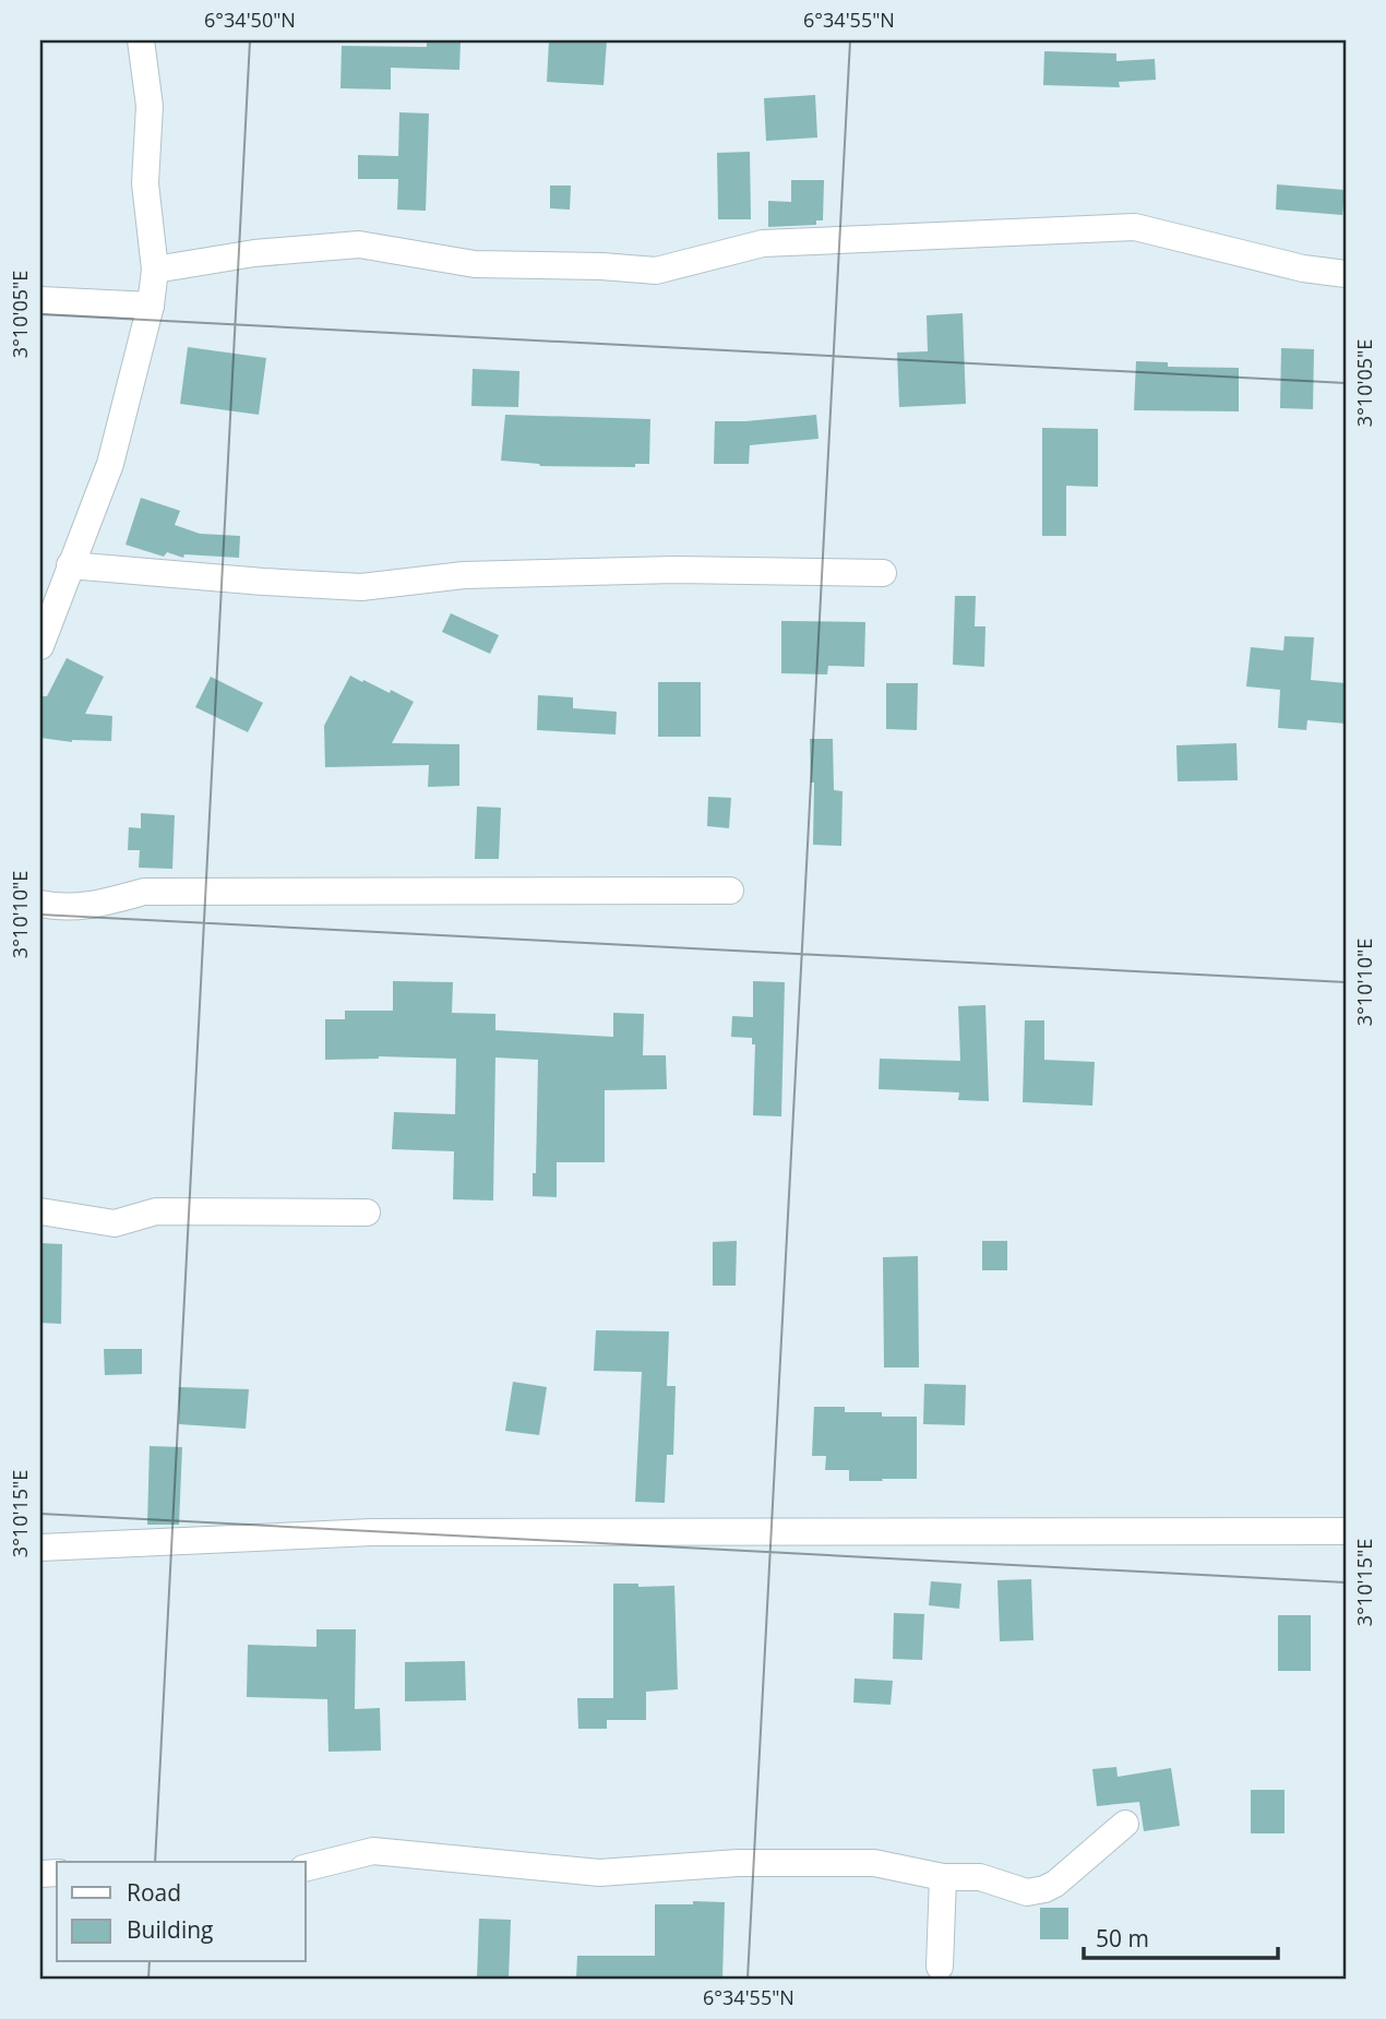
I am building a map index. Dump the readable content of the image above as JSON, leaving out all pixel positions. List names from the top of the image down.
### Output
{
  "legend": ["Road", "Building"],
  "scale_bar": "50 m",
  "coordinates": [
    "6°34'50\"N",
    "6°34'55\"N",
    "3°10'05\"E",
    "3°10'10\"E",
    "3°10'15\"E"
  ]
}
